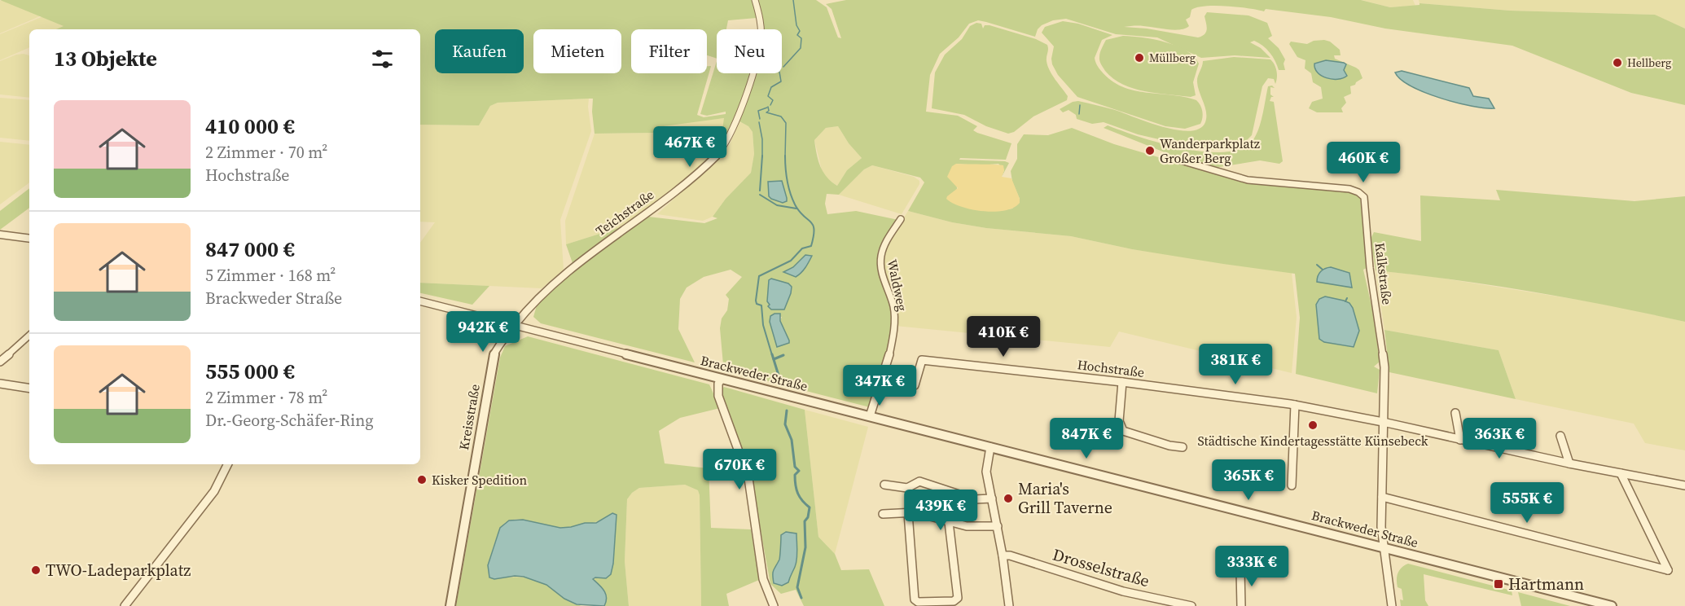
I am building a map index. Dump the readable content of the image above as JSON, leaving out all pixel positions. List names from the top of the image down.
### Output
{
  "streets": {
    "street": [
      "Teichstraße",
      "Kalkstraße",
      "Waldweg",
      "Hochstraße",
      "Brackweder Straße",
      "Kreisstraße",
      "Drosselstraße"
    ]
  },
  "crossings": [
    ["Teichstraße", "Brackweder Straße"],
    ["Teichstraße", "Kreisstraße"],
    ["Kalkstraße", "Hochstraße"],
    ["Kalkstraße", "Brackweder Straße"],
    ["Waldweg", "Brackweder Straße"],
    ["Brackweder Straße", "Kreisstraße"]
  ],
  "places": {
    "other": [
      "Müllberg",
      "Hellberg",
      "Wanderparkplatz Großer Berg",
      "Städtische Kindertagesstätte Künsebeck",
      "Kisker Spedition",
      "Maria's Grill Taverne",
      "TWO-Ladeparkplatz"
    ],
    "transit": ["Hartmann"]
  },
  "page": {
    "chip": [
      "Kaufen",
      "Mieten",
      "Filter",
      "Neu"
    ],
    "heading": "13 Objekte",
    "list": [
      {
        "name": "410 000 €",
        "note": "2 Zimmer · 70 m² · Hochstraße"
      },
      {
        "name": "847 000 €",
        "note": "5 Zimmer · 168 m² · Brackweder Straße"
      },
      {
        "name": "555 000 €",
        "note": "2 Zimmer · 78 m² · Dr.-Georg-Schäfer-Ring"
      }
    ],
    "price": [
      "467K €",
      "460K €",
      "942K €",
      "410K €",
      "381K €",
      "347K €",
      "847K €",
      "363K €",
      "670K €",
      "365K €",
      "555K €",
      "439K €",
      "333K €"
    ]
  }
}
